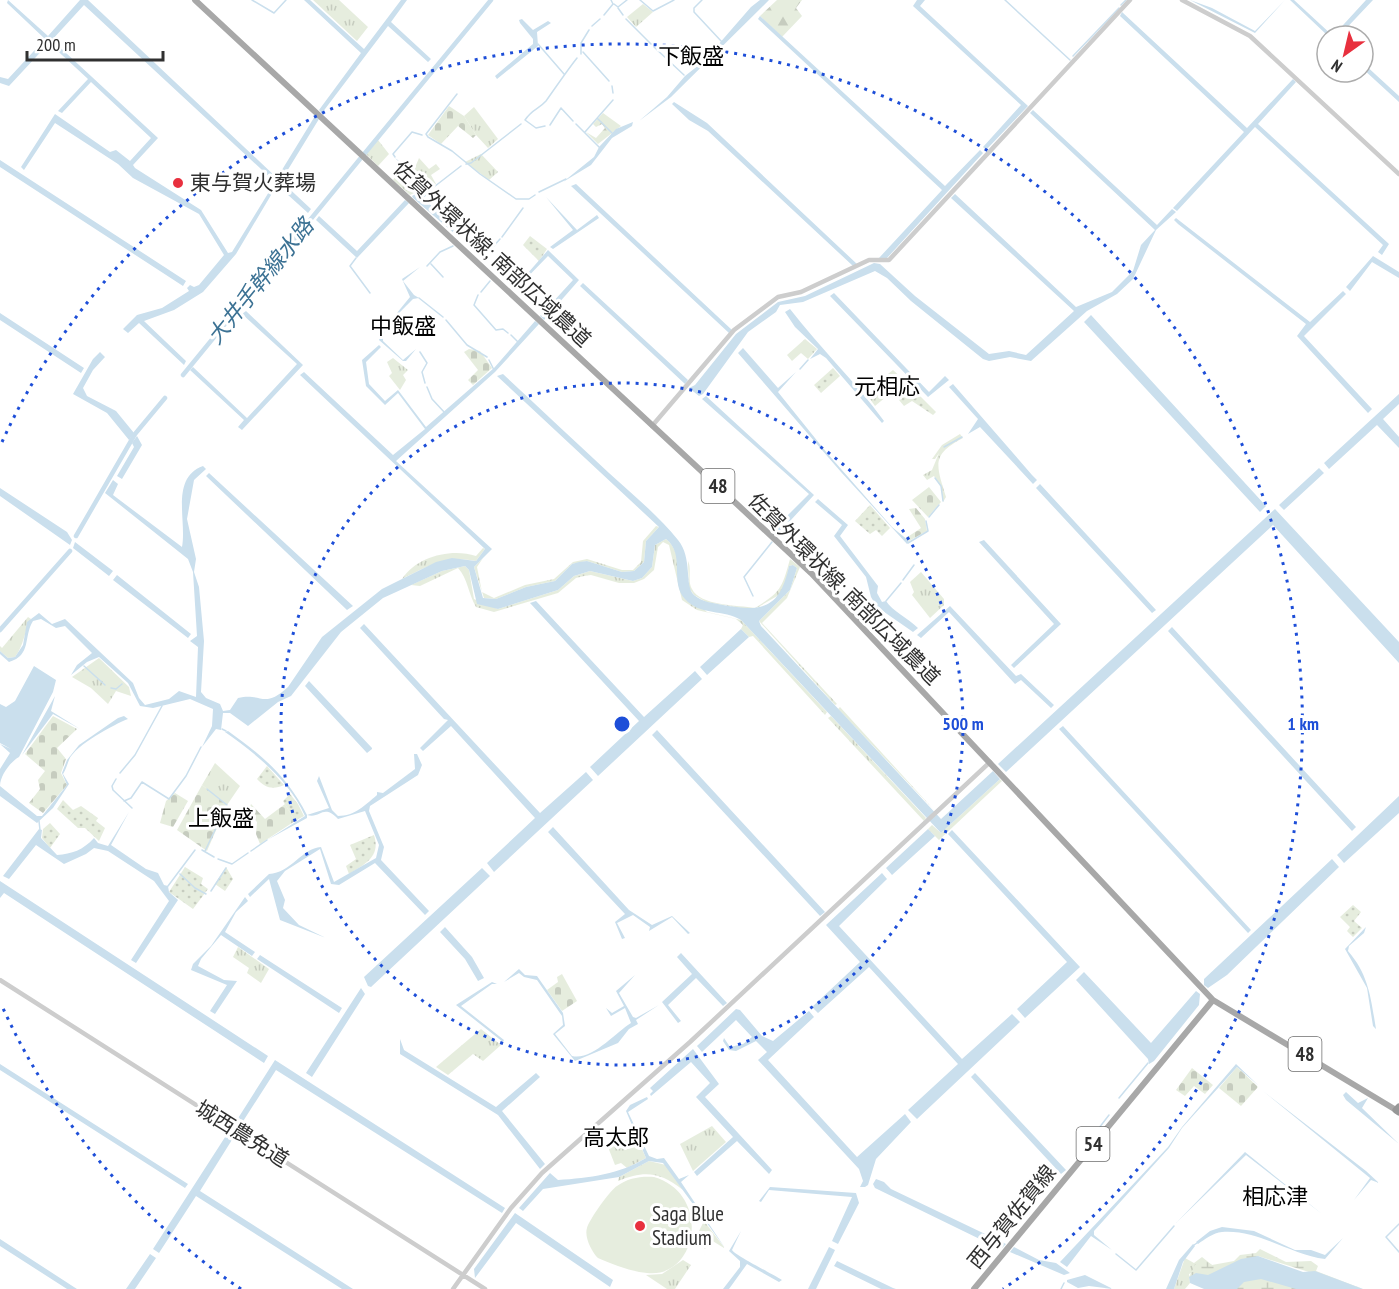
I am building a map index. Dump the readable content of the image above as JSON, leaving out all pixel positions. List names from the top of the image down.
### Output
{
  "streets": {
    "main road": [
      "佐賀外環状線; 南部広域農道",
      "48",
      "54",
      "西与賀佐賀線"
    ],
    "street": ["城西農免道"]
  },
  "crossings": [
    ["佐賀外環状線; 南部広域農道", "48"],
    ["佐賀外環状線; 南部広域農道", "西与賀佐賀線"],
    ["48", "西与賀佐賀線"]
  ],
  "districts": [
    "下飯盛",
    "中飯盛",
    "元相応",
    "上飯盛",
    "高太郎",
    "相応津"
  ],
  "water": ["大井手幹線水路"],
  "places": ["東与賀火葬場", "Saga Blue Stadium"],
  "scale_bar": "200 m",
  "north": "bottom left",
  "rings": ["500 m", "1 km"]
}
